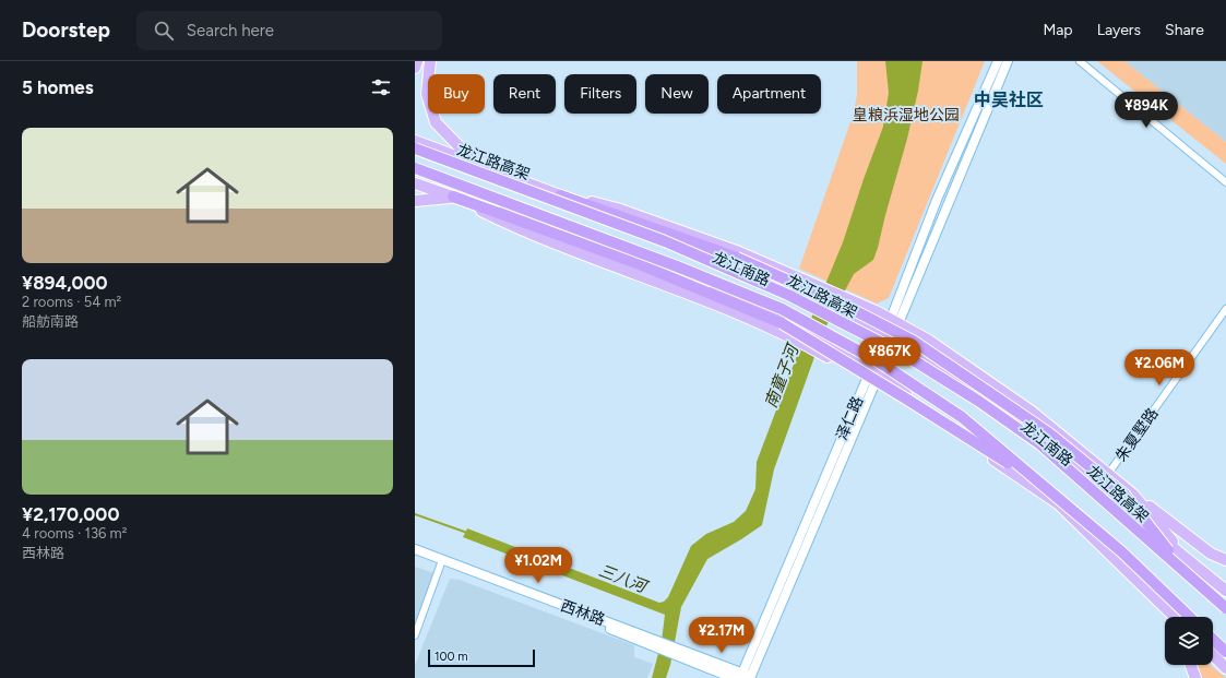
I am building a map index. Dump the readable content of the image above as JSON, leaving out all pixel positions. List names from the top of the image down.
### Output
{
  "streets": {
    "highway": ["龙江路高架"],
    "main road": ["龙江南路"],
    "street": ["泽仁路", "朱夏墅路", "西林路"]
  },
  "crossings": [
    ["龙江南路", "泽仁路"],
    ["泽仁路", "西林路"]
  ],
  "districts": ["中吴社区"],
  "water": ["南童子河", "三八河"],
  "parks": ["皇粮浜湿地公园"],
  "scale_bar": "100 m",
  "page": {
    "header": "Doorstep",
    "search": "Search here",
    "nav": ["Map", "Layers", "Share"],
    "heading": "5 homes",
    "chip": [
      "Buy",
      "Rent",
      "Filters",
      "New",
      "Apartment"
    ],
    "price": [
      "¥894K",
      "¥867K",
      "¥2.06M",
      "¥1.02M",
      "¥2.17M"
    ],
    "list": [
      {
        "name": "¥894,000",
        "note": "2 rooms · 54 m² · 船舫南路"
      },
      {
        "name": "¥2,170,000",
        "note": "4 rooms · 136 m² · 西林路"
      }
    ],
    "scale": "100 m"
  }
}
